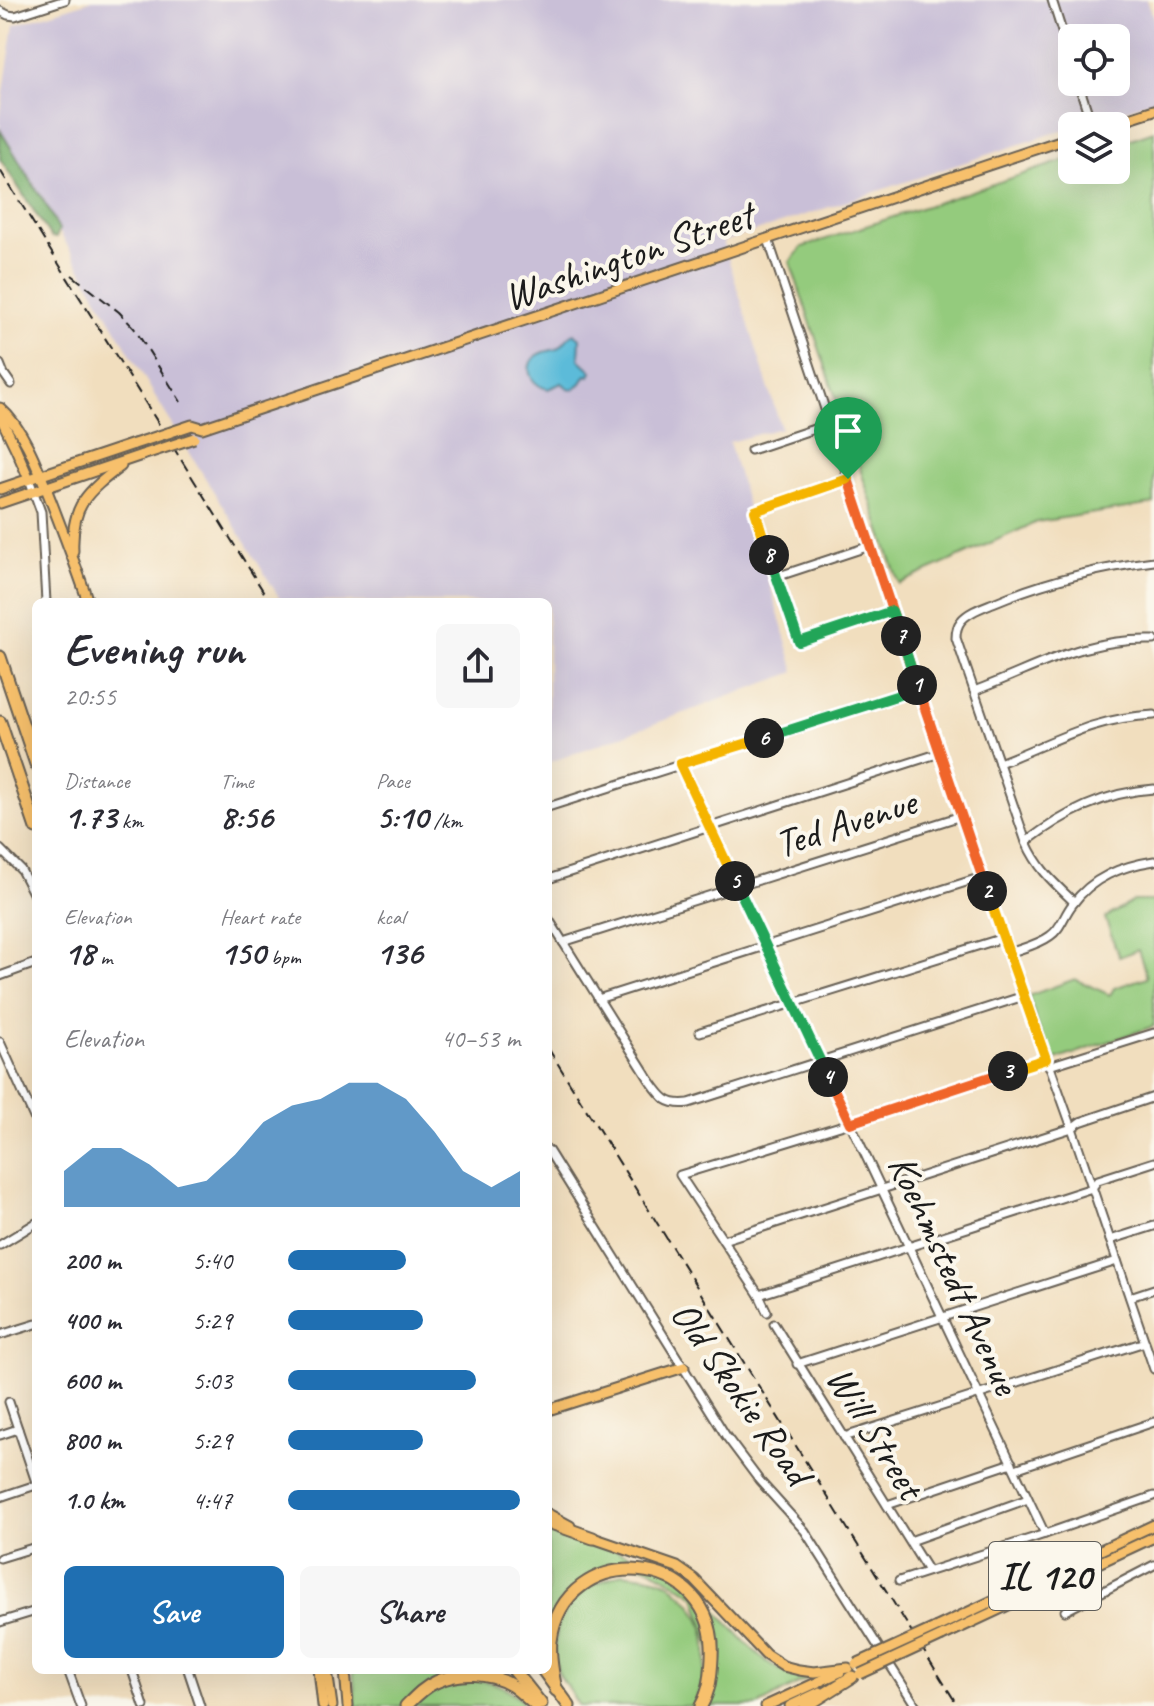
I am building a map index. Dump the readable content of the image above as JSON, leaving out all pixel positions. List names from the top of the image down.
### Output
{
  "streets": {
    "main road": ["Washington Street", "IL 120"],
    "street": [
      "Ted Avenue",
      "Koehmstedt Avenue",
      "Old Skokie Road",
      "Will Street"
    ]
  },
  "crossings": [
    ["Ted Avenue", "Koehmstedt Avenue"]
  ],
  "page": {
    "pins": [
      "8",
      "7",
      "1",
      "6",
      "5",
      "2",
      "3",
      "4"
    ],
    "heading": ["Evening run", "20:55"],
    "stats": [
      ["Distance", "1.73 km"],
      ["Time", "8:56"],
      ["Pace", "5:10 /km"],
      ["Elevation", "18 m"],
      ["Heart rate", "150 bpm"],
      ["kcal", "136"]
    ],
    "chart": ["Elevation", "40–53 m"],
    "list": [
      {
        "name": "200 m",
        "note": "5:40"
      },
      {
        "name": "400 m",
        "note": "5:29"
      },
      {
        "name": "600 m",
        "note": "5:03"
      },
      {
        "name": "800 m",
        "note": "5:29"
      },
      {
        "name": "1.0 km",
        "note": "4:47"
      }
    ],
    "buttons": ["Save", "Share"]
  }
}
